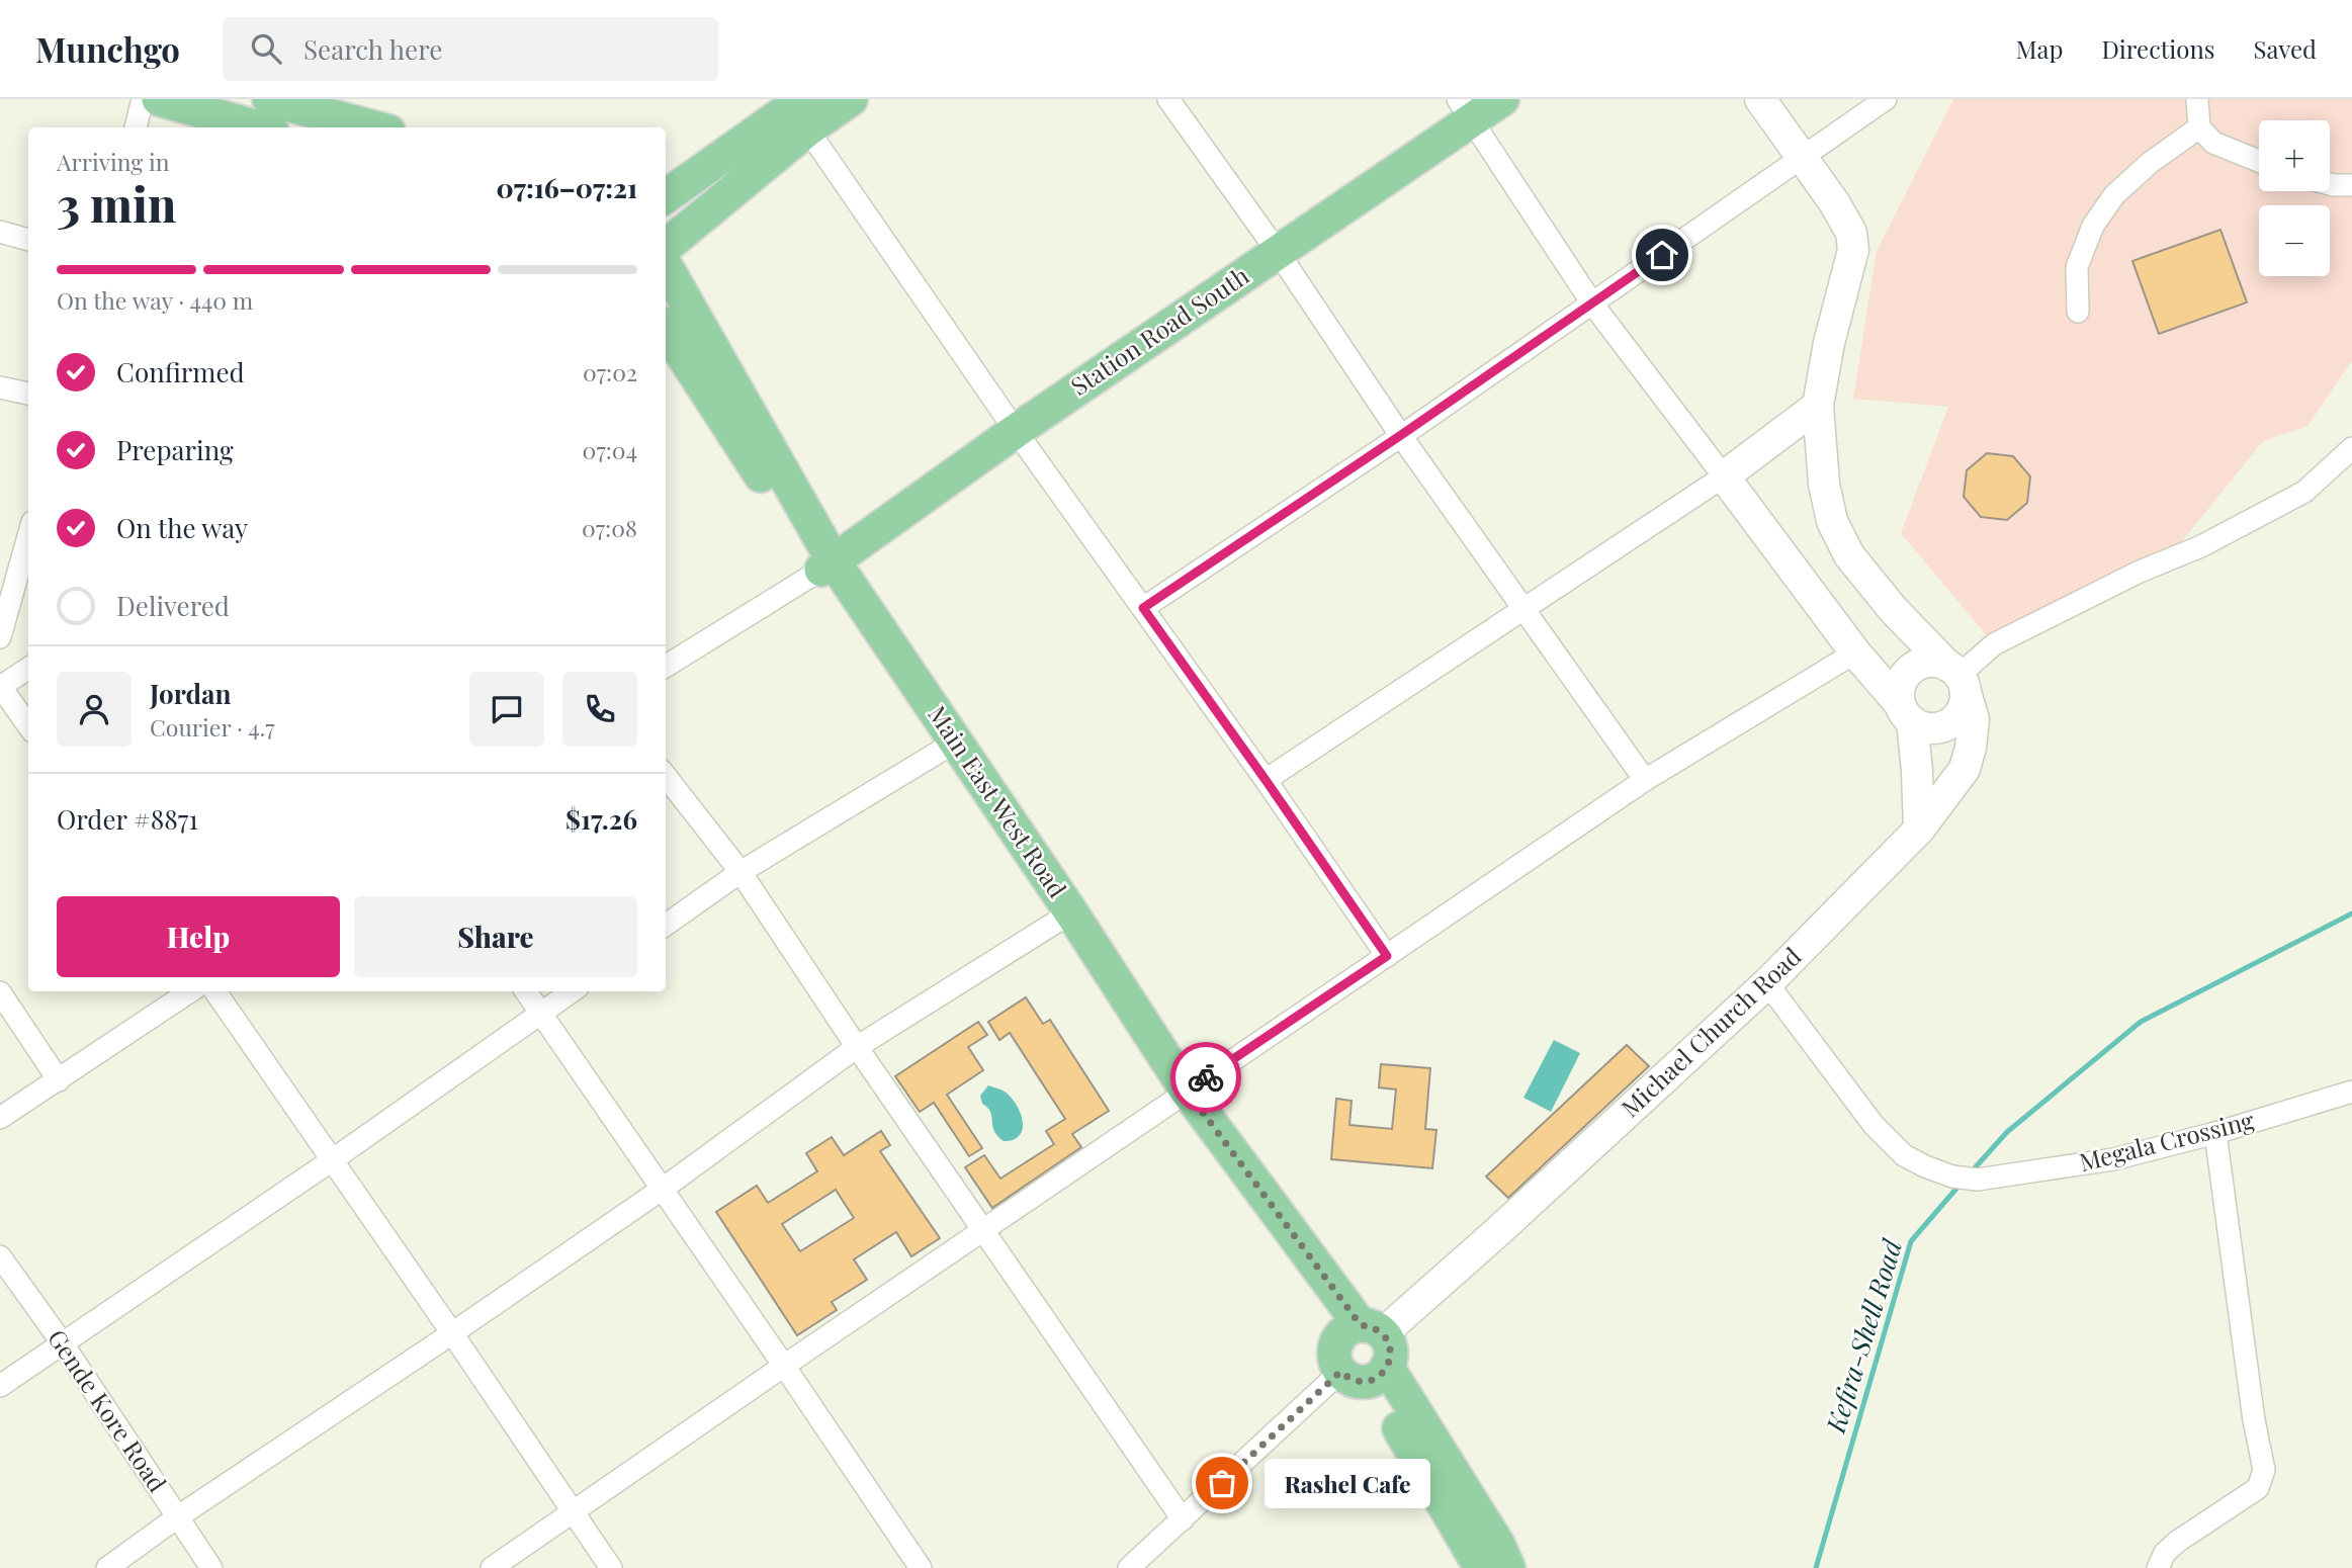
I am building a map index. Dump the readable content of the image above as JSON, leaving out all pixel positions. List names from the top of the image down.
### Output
{
  "streets": {
    "main road": ["Station Road South", "Main East West Road", "Michael Church Road"],
    "street": ["Megala Crossing", "Gende Kore Road"]
  },
  "crossings": [
    ["Station Road South", "Main East West Road"],
    ["Main East West Road", "Michael Church Road"],
    ["Michael Church Road", "Megala Crossing"]
  ],
  "water": ["Kefira-Shell Road"],
  "places": ["Rashel Cafe"],
  "page": {
    "header": "Munchgo",
    "search": "Search here",
    "nav": ["Map", "Directions", "Saved"],
    "map_buttons": ["+", "−"],
    "heading": ["3 min", "Arriving in", "07:16–07:21"],
    "panel": [
      "Jordan",
      "Courier · 4.7",
      "Order #8871",
      "$17.26"
    ],
    "bar": "On the way · 440 m",
    "list": [
      ["Confirmed", "07:02"],
      ["Preparing", "07:04"],
      ["On the way", "07:08"],
      "Delivered"
    ],
    "buttons": ["Help", "Share"],
    "bubble": "Rashel Cafe"
  }
}
